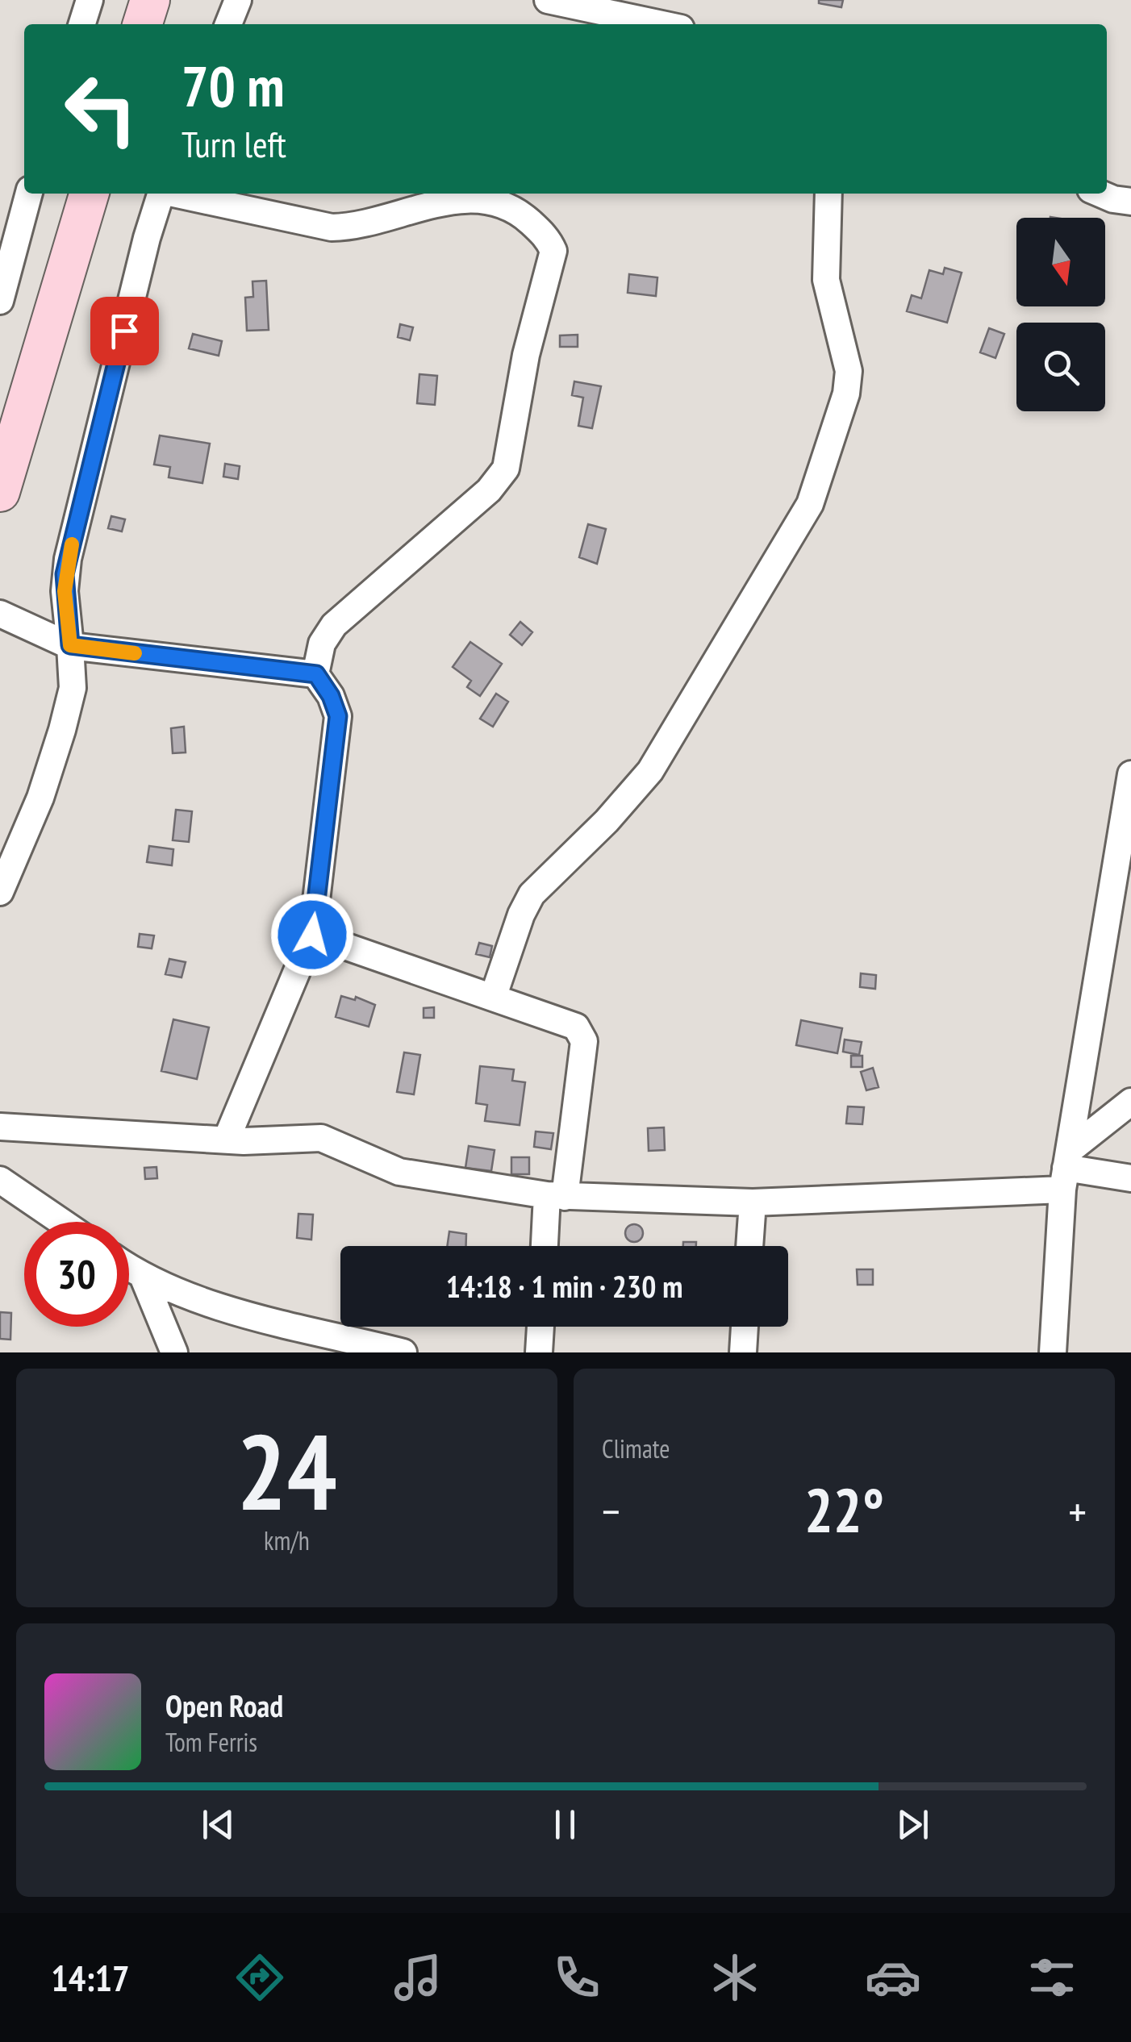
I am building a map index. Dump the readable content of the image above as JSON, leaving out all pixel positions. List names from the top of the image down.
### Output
{
  "north": "bottom",
  "page": {
    "turn": ["70 m", "Turn left"],
    "limit": "30",
    "trip": "14:18 · 1 min · 230 m",
    "tile": [
      ["24", "km/h"],
      "Climate"
    ],
    "heat": ["−", "22°", "+"],
    "song": ["Open Road", "Tom Ferris"],
    "tabs": "14:17"
  }
}
